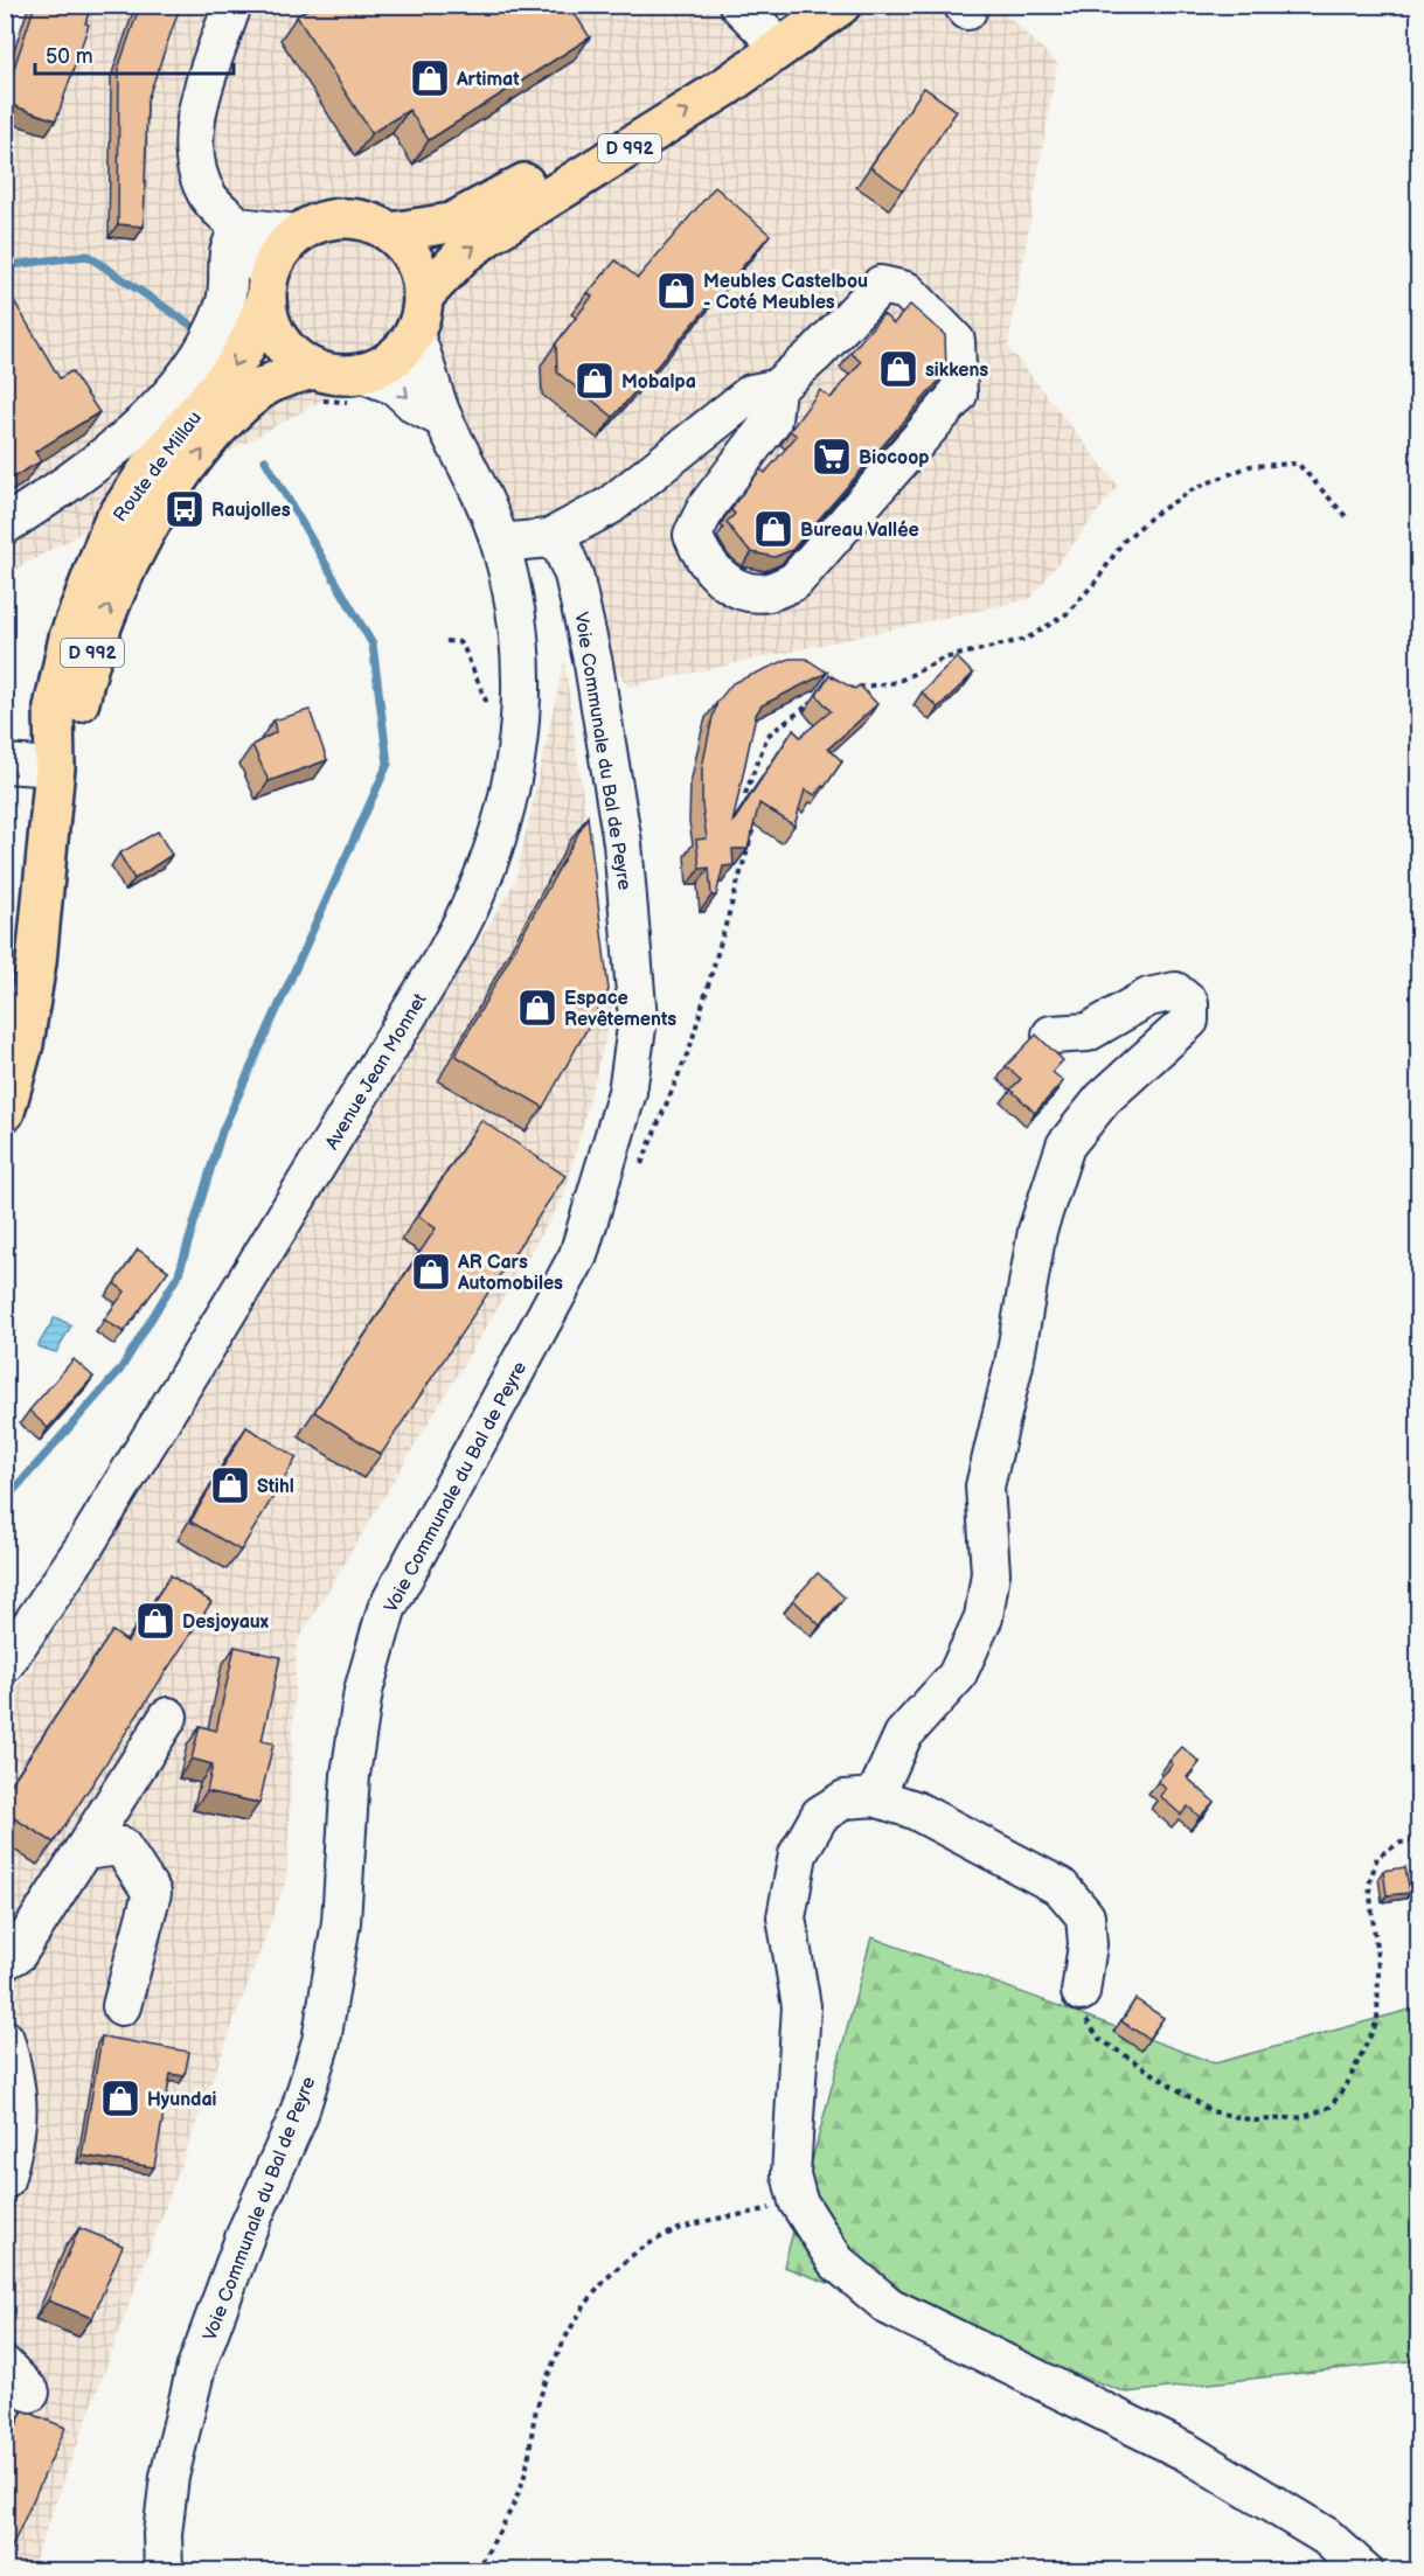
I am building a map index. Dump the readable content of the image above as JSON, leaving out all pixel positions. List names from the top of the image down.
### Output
{
  "streets": {
    "main road": ["D 992", "Route de Millau"],
    "street": ["Voie Communale du Bal de Peyre", "Avenue Jean Monnet"]
  },
  "crossings": [
    ["D 992", "Route de Millau"],
    ["D 992", "Avenue Jean Monnet"],
    ["Route de Millau", "Avenue Jean Monnet"]
  ],
  "places": {
    "shop": [
      "Artimat",
      "Meubles Castelbou - Coté Meubles",
      "sikkens",
      "Mobalpa",
      "Bureau Vallée",
      "Espace Revêtements",
      "AR Cars Automobiles",
      "Stihl",
      "Desjoyaux",
      "Hyundai"
    ],
    "supermarket": ["Biocoop"],
    "bus stop": ["Raujolles"]
  },
  "scale_bar": "50 m"
}
